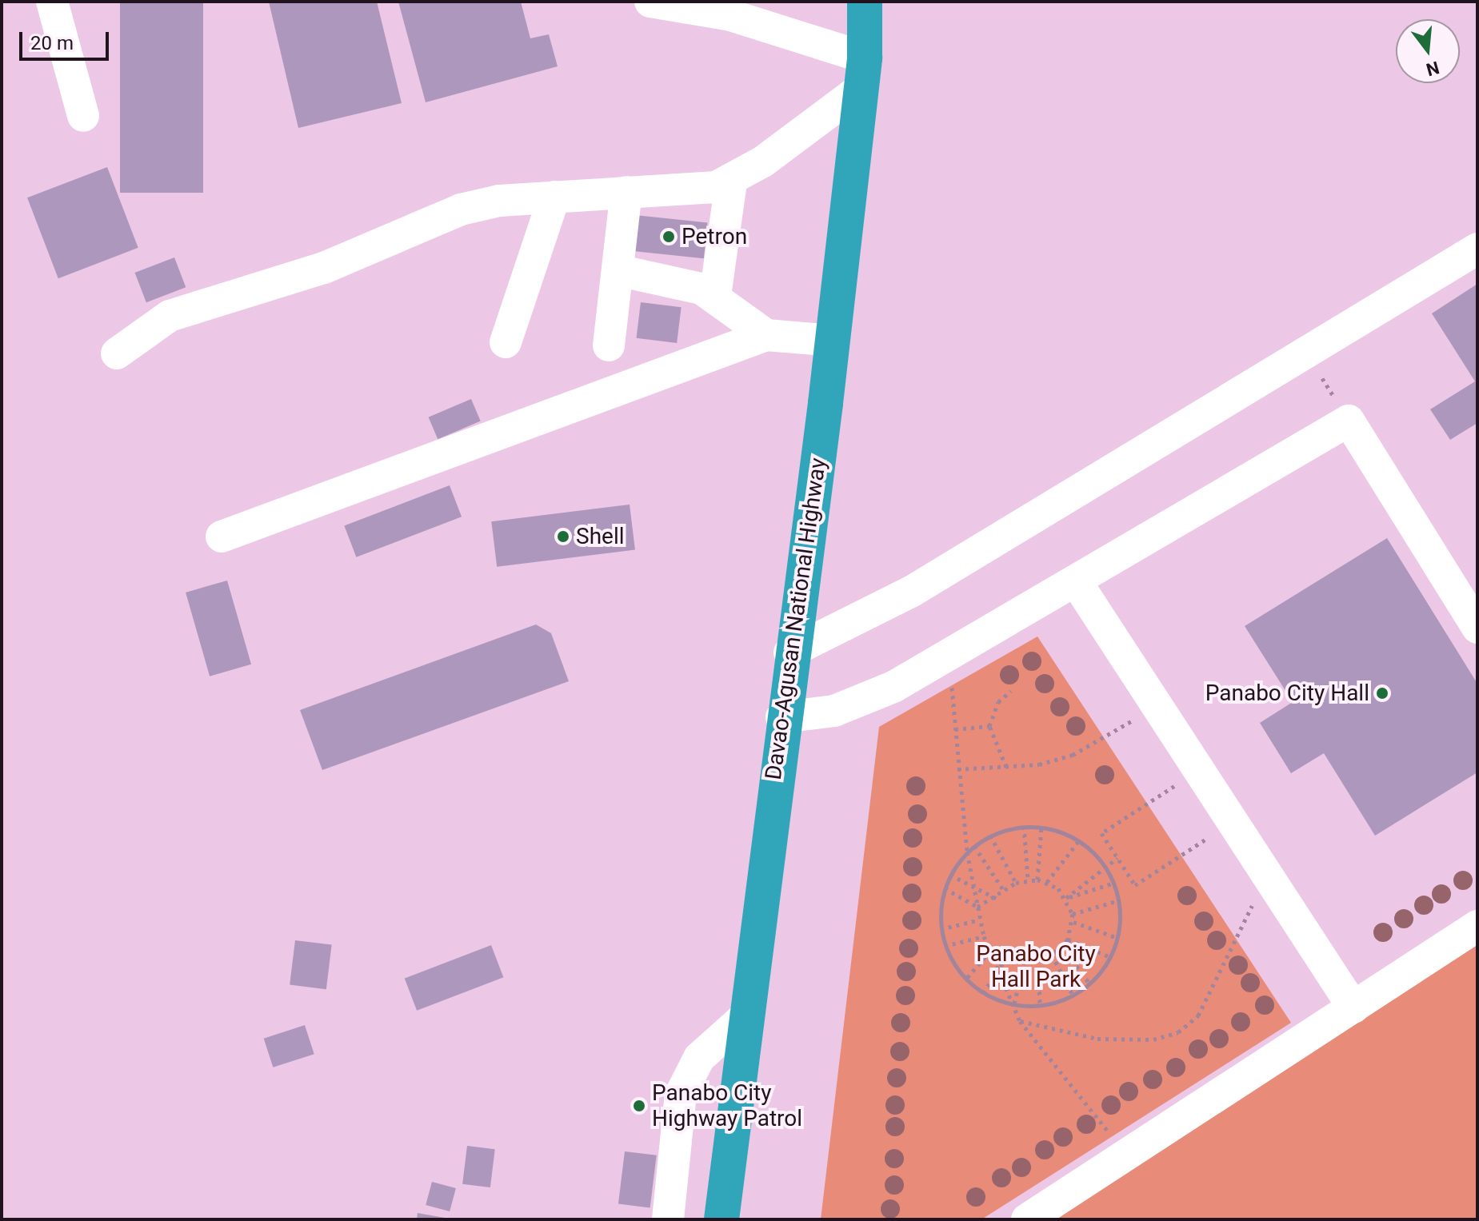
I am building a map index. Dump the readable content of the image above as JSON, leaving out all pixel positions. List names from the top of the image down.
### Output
{
  "streets": {
    "highway": ["Davao-Agusan National Highway"]
  },
  "parks": ["Panabo City Hall Park"],
  "places": [
    "Petron",
    "Shell",
    "Panabo City Hall",
    "Panabo City Highway Patrol"
  ],
  "scale_bar": "20 m",
  "north": "bottom"
}
